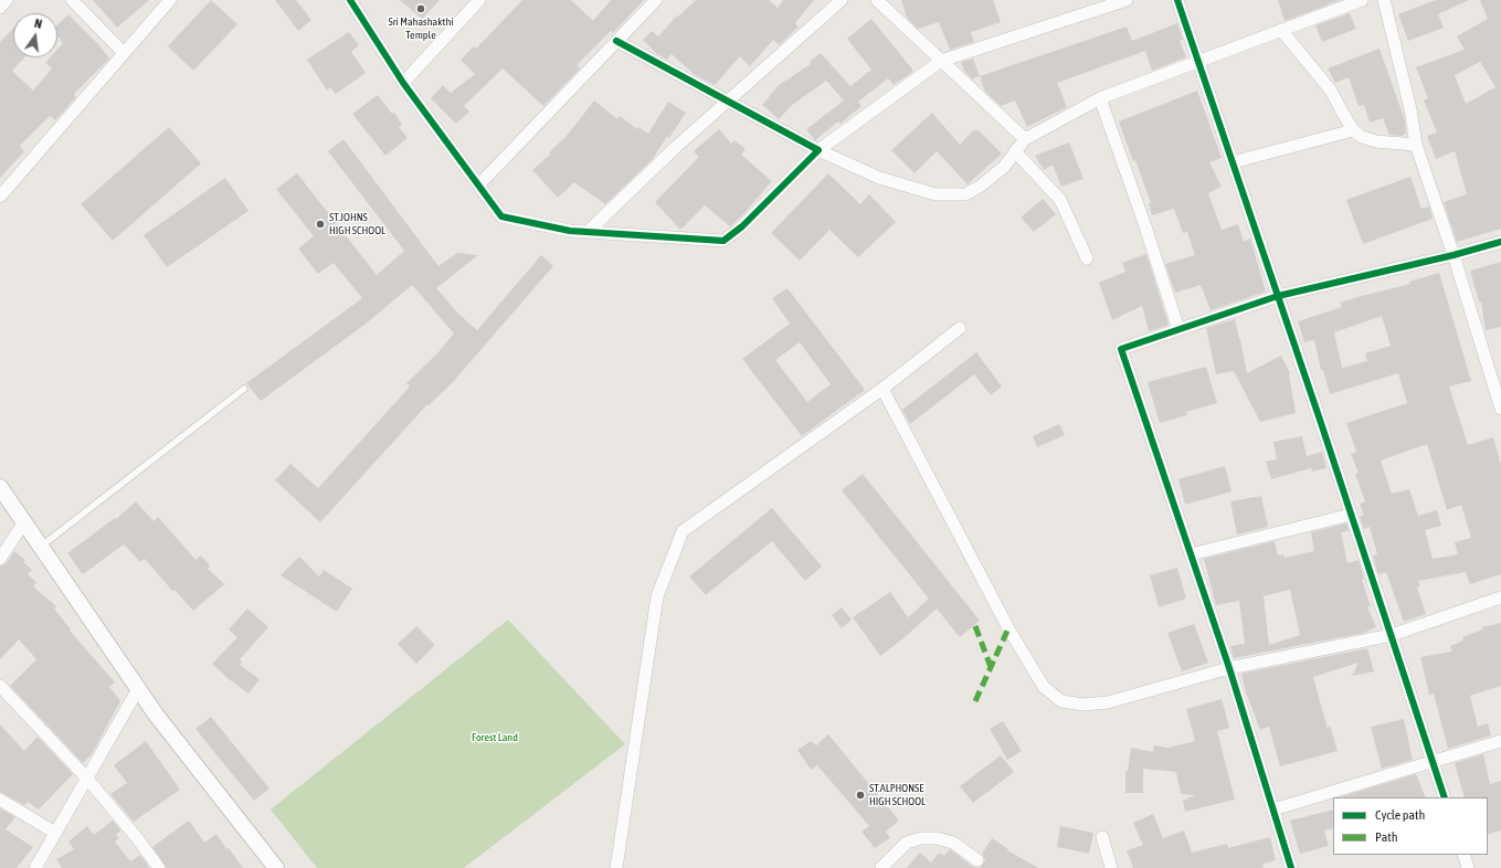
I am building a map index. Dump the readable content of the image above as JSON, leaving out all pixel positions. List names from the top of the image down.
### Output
{
  "parks": ["Forest Land"],
  "places": ["Sri Mahashakthi Temple", "ST.JOHNS HIGH SCHOOL", "ST.ALPHONSE HIGH SCHOOL"],
  "legend": ["Cycle path", "Path"],
  "north": "top"
}
